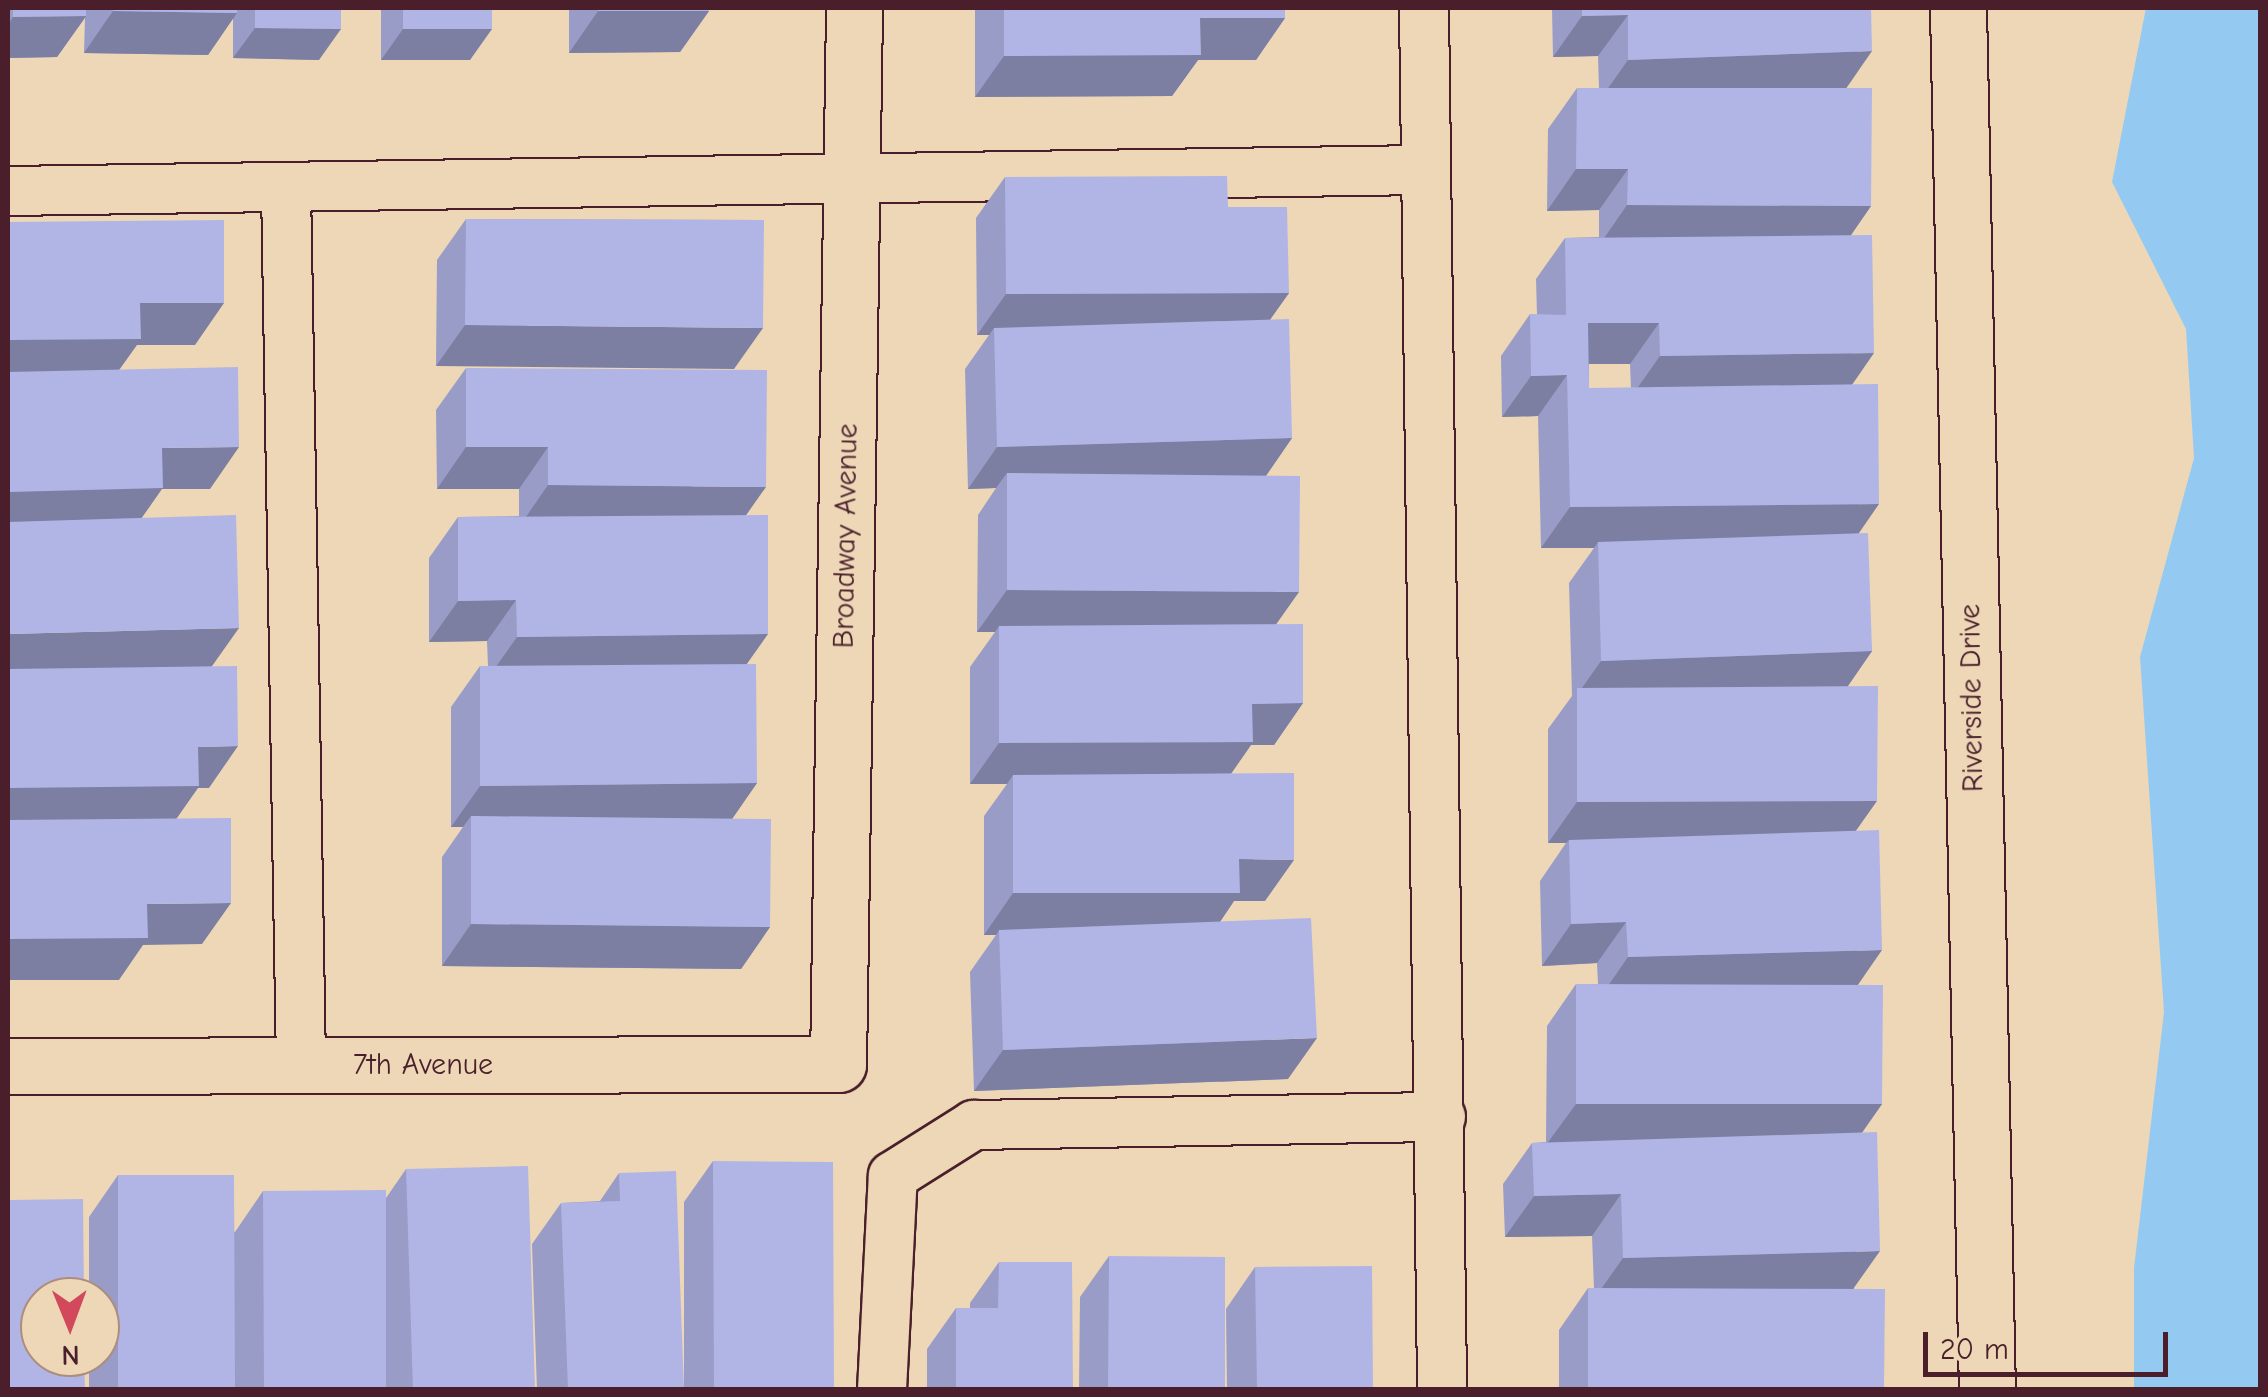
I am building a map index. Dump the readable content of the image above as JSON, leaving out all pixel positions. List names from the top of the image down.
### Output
{
  "streets": {
    "street": ["Broadway Avenue", "Riverside Drive", "7th Avenue"]
  },
  "crossings": [
    ["Broadway Avenue", "7th Avenue"]
  ],
  "scale_bar": "20 m",
  "north": "bottom"
}
